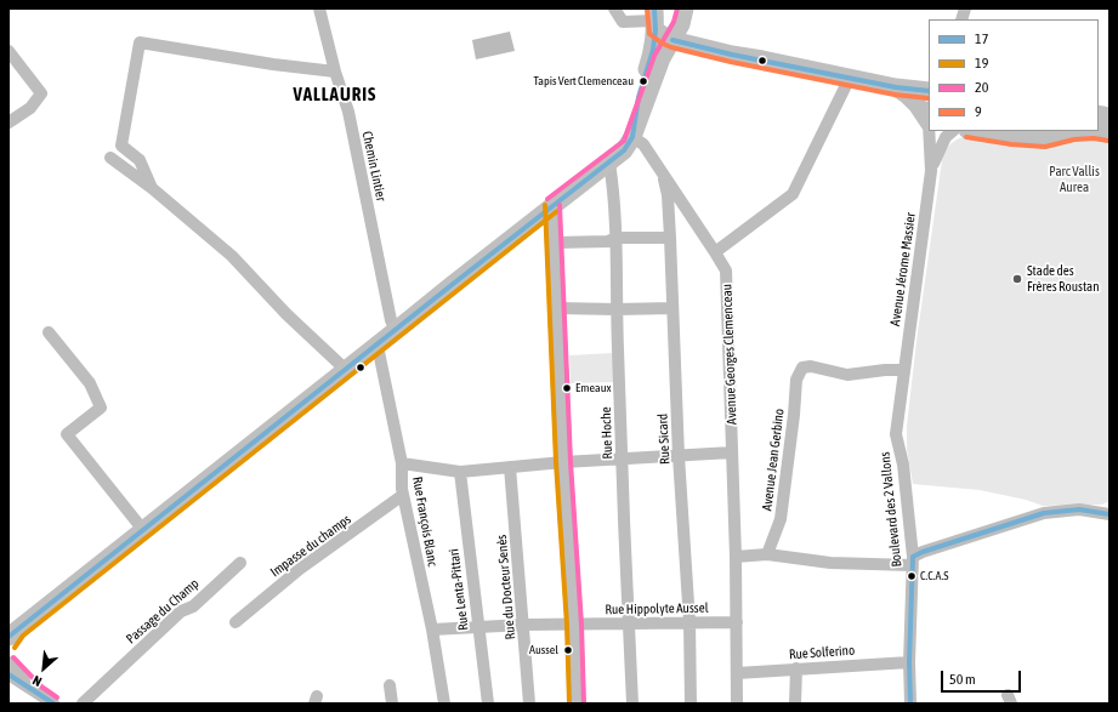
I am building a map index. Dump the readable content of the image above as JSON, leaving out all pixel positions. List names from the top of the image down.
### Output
{
  "streets": {
    "street": [
      "Chemin Lintier",
      "Avenue Jérome Massier",
      "Avenue Georges Clemenceau",
      "Rue Hoche",
      "Rue Sicard",
      "Avenue Jean Gerbino",
      "Boulevard des 2 Vallons",
      "Rue François Blanc",
      "Impasse du champs",
      "Rue du Docteur Senès",
      "Rue Lenta-Pittari",
      "Rue Hippolyte Aussel",
      "Passage du Champ",
      "Rue Solferino"
    ]
  },
  "crossings": [
    ["Avenue Jérome Massier", "Avenue Jean Gerbino"],
    ["Avenue Jérome Massier", "Boulevard des 2 Vallons"],
    ["Avenue Georges Clemenceau", "Rue Sicard"],
    ["Avenue Georges Clemenceau", "Rue Hippolyte Aussel"],
    ["Avenue Georges Clemenceau", "Rue Solferino"],
    ["Rue Hoche", "Rue Hippolyte Aussel"],
    ["Rue Sicard", "Rue Hippolyte Aussel"],
    ["Avenue Jean Gerbino", "Boulevard des 2 Vallons"],
    ["Boulevard des 2 Vallons", "Rue Solferino"],
    ["Rue François Blanc", "Impasse du champs"],
    ["Rue François Blanc", "Rue Hippolyte Aussel"],
    ["Rue du Docteur Senès", "Rue Hippolyte Aussel"],
    ["Rue Lenta-Pittari", "Rue Hippolyte Aussel"]
  ],
  "districts": ["VALLAURIS"],
  "parks": ["Parc Vallis Aurea"],
  "places": [
    "Tapis Vert Clemenceau",
    "Stade des Frères Roustan",
    "Emeaux",
    "C.C.A.S",
    "Aussel"
  ],
  "lines": [
    "transit line 17",
    "transit line 20",
    "transit line 9",
    "transit line 19"
  ],
  "legend": [
    "17",
    "19",
    "20",
    "9"
  ],
  "scale_bar": "50 m",
  "north": "bottom left"
}
